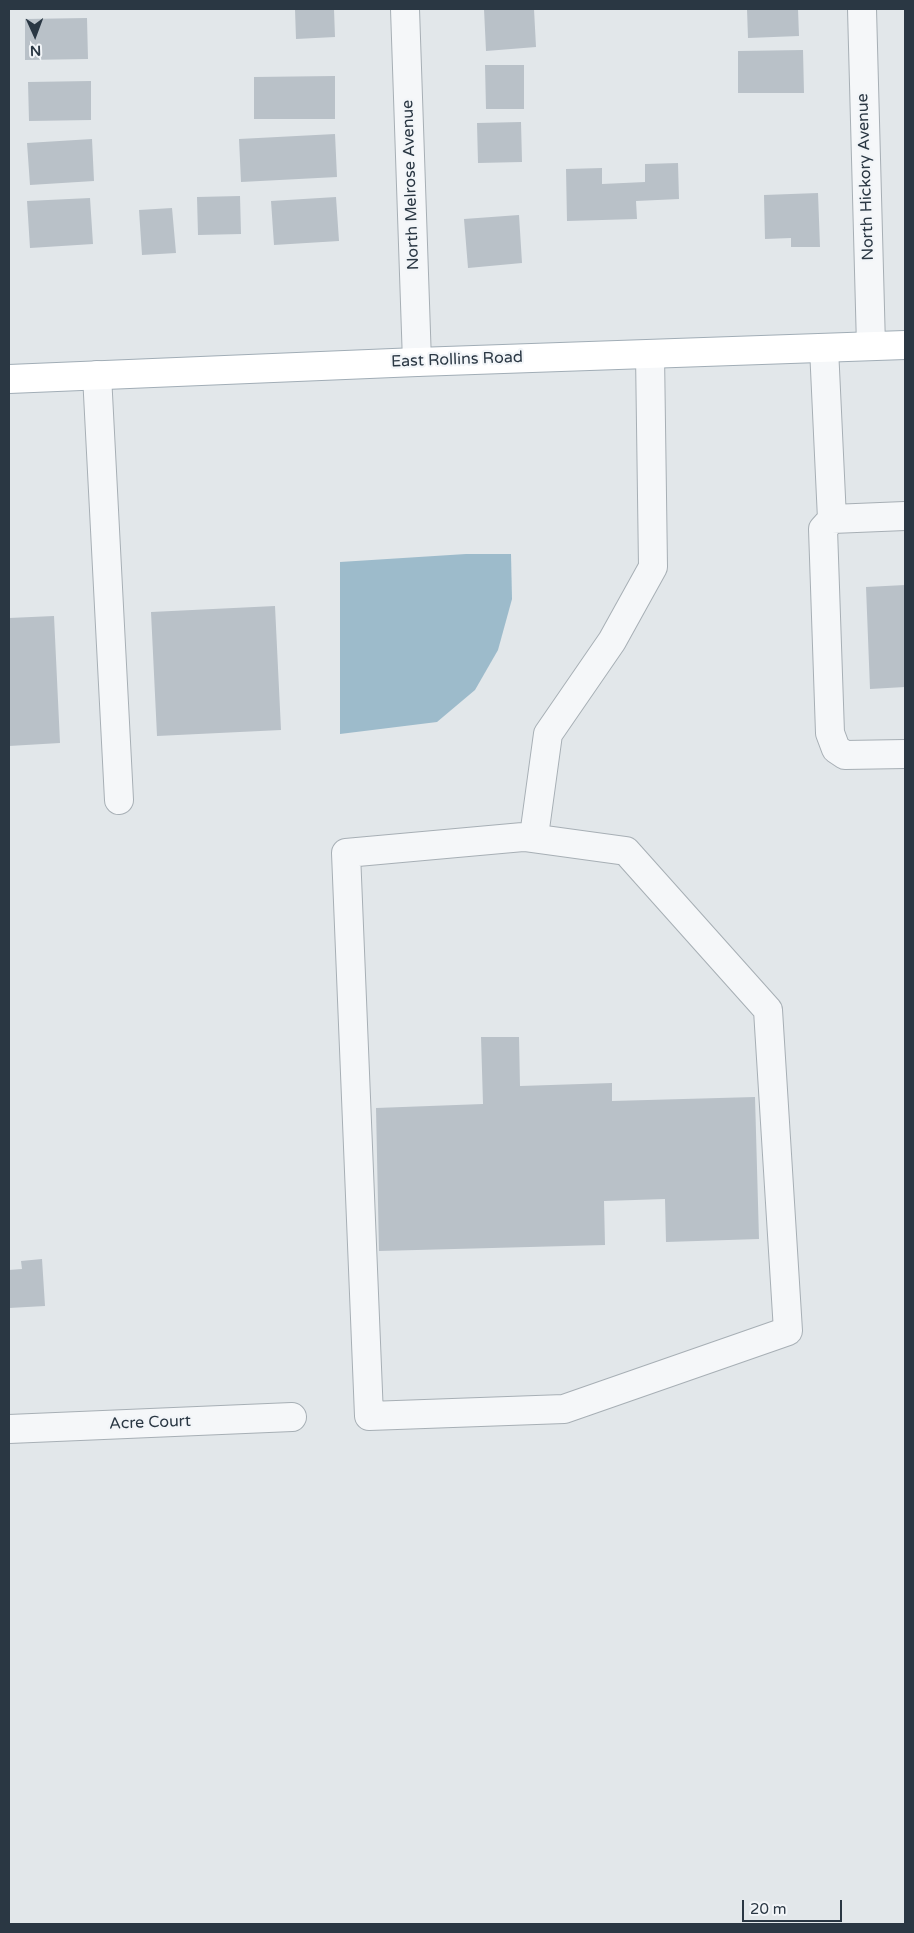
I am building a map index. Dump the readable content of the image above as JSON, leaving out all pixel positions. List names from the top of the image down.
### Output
{
  "streets": {
    "main road": ["East Rollins Road"],
    "street": ["North Hickory Avenue", "North Melrose Avenue", "Acre Court"]
  },
  "crossings": [
    ["North Hickory Avenue", "East Rollins Road"],
    ["North Melrose Avenue", "East Rollins Road"]
  ],
  "scale_bar": "20 m",
  "north": "bottom"
}
